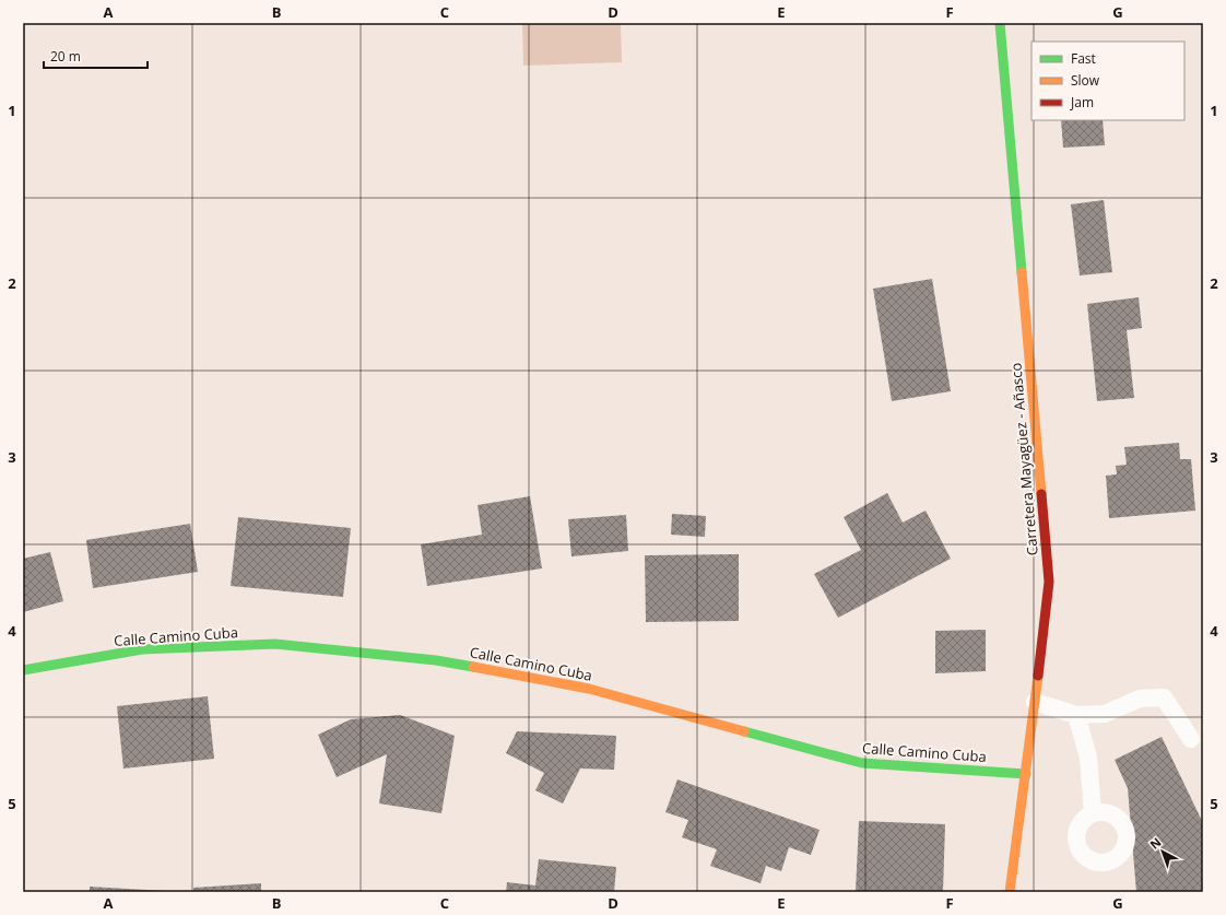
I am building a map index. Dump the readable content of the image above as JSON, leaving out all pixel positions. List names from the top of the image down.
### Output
{
  "streets": {
    "street": ["Carretera Mayagüez - Añasco", "Calle Camino Cuba"]
  },
  "crossings": [
    ["Carretera Mayagüez - Añasco", "Calle Camino Cuba"]
  ],
  "legend": ["Fast", "Slow", "Jam"],
  "scale_bar": "20 m",
  "north": "top left",
  "grid": {
    "columns": [
      "A",
      "B",
      "C",
      "D",
      "E",
      "F",
      "G"
    ],
    "rows": [
      "1",
      "2",
      "3",
      "4",
      "5"
    ]
  }
}
